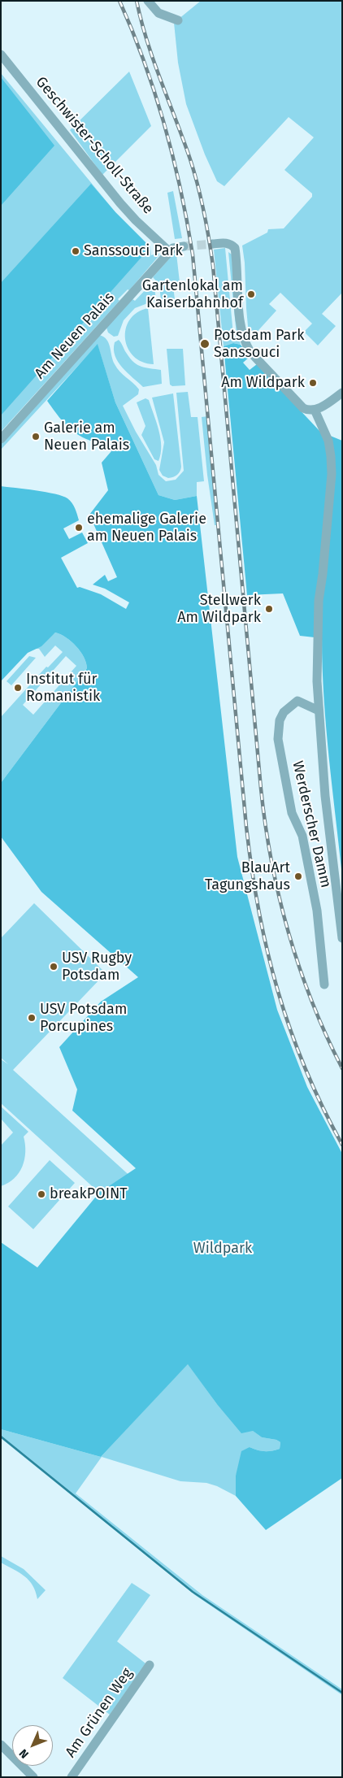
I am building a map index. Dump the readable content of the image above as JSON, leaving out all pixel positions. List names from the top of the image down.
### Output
{
  "streets": {
    "street": [
      "Geschwister-Scholl-Straße",
      "Am Neuen Palais",
      "Werderscher Damm",
      "Am Grünen Weg"
    ]
  },
  "crossings": [
    ["Geschwister-Scholl-Straße", "Am Neuen Palais"]
  ],
  "parks": ["Wildpark"],
  "places": [
    "Sanssouci Park",
    "Gartenlokal am Kaiserbahnhof",
    "Potsdam Park Sanssouci",
    "Am Wildpark",
    "Galerie am Neuen Palais",
    "ehemalige Galerie am Neuen Palais",
    "Stellwerk Am Wildpark",
    "Institut für Romanistik",
    "BlauArt Tagungshaus",
    "USV Rugby Potsdam",
    "USV Potsdam Porcupines",
    "breakPOINT"
  ],
  "north": "bottom left"
}
